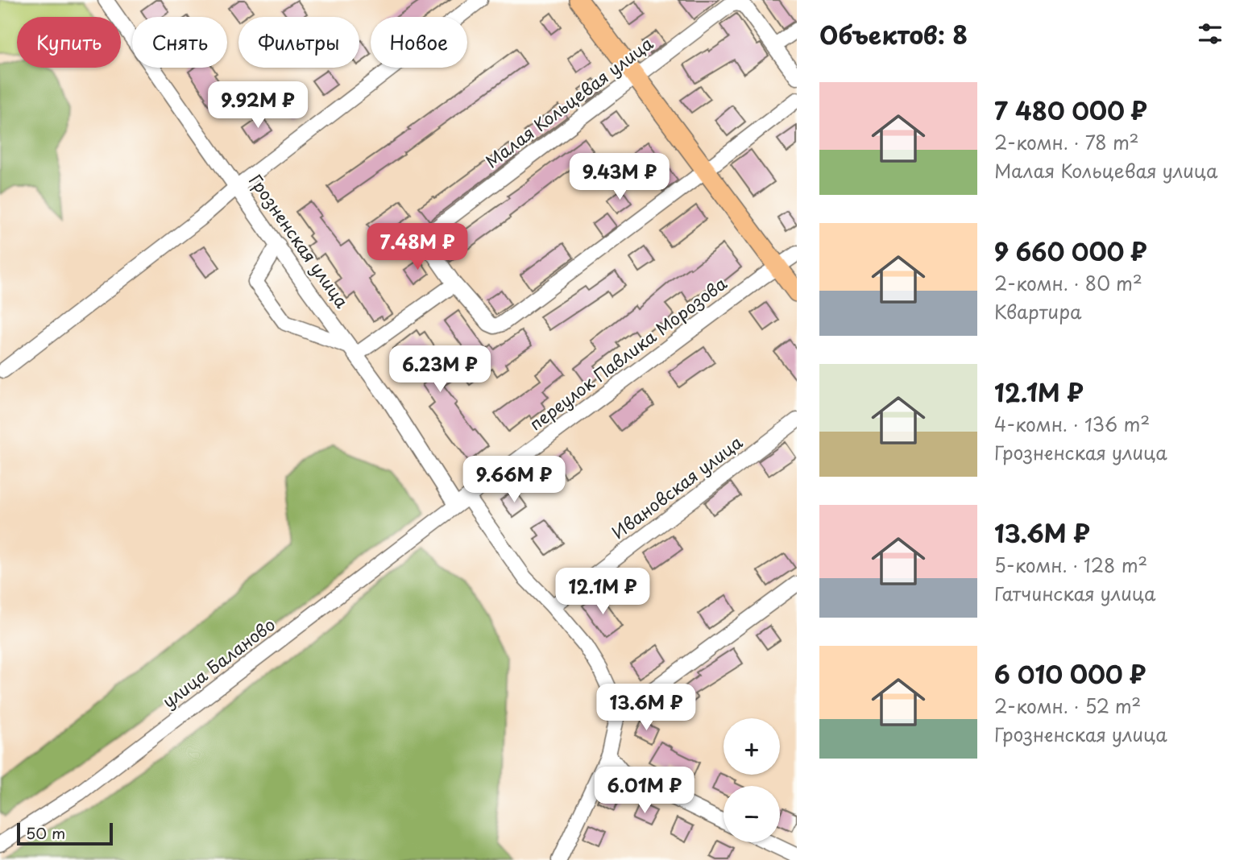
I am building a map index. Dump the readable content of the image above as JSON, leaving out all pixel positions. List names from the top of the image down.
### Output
{
  "streets": {
    "street": [
      "Малая Кольцевая улица",
      "Грозненская улица",
      "переулок Павлика Морозова",
      "Ивановская улица",
      "улица Баланово"
    ]
  },
  "crossings": [
    ["Грозненская улица", "переулок Павлика Морозова"],
    ["Грозненская улица", "Ивановская улица"],
    ["Грозненская улица", "улица Баланово"],
    ["переулок Павлика Морозова", "улица Баланово"]
  ],
  "scale_bar": "50 m",
  "page": {
    "heading": "Объектов: 8",
    "chip": [
      "Купить",
      "Снять",
      "Фильтры",
      "Новое"
    ],
    "list": [
      {
        "name": "7 480 000 ₽",
        "note": "2-комн. · 78 m² · Малая Кольцевая улица"
      },
      {
        "name": "9 660 000 ₽",
        "note": "2-комн. · 80 m² · Квартира"
      },
      {
        "name": "12.1M ₽",
        "note": "4-комн. · 136 m² · Грозненская улица"
      },
      {
        "name": "13.6M ₽",
        "note": "5-комн. · 128 m² · Гатчинская улица"
      },
      {
        "name": "6 010 000 ₽",
        "note": "2-комн. · 52 m² · Грозненская улица"
      }
    ],
    "price": [
      "9.92M ₽",
      "9.43M ₽",
      "7.48M ₽",
      "6.23M ₽",
      "9.66M ₽",
      "12.1M ₽",
      "13.6M ₽",
      "6.01M ₽"
    ],
    "map_buttons": ["+", "−"],
    "scale": "50 m"
  }
}
